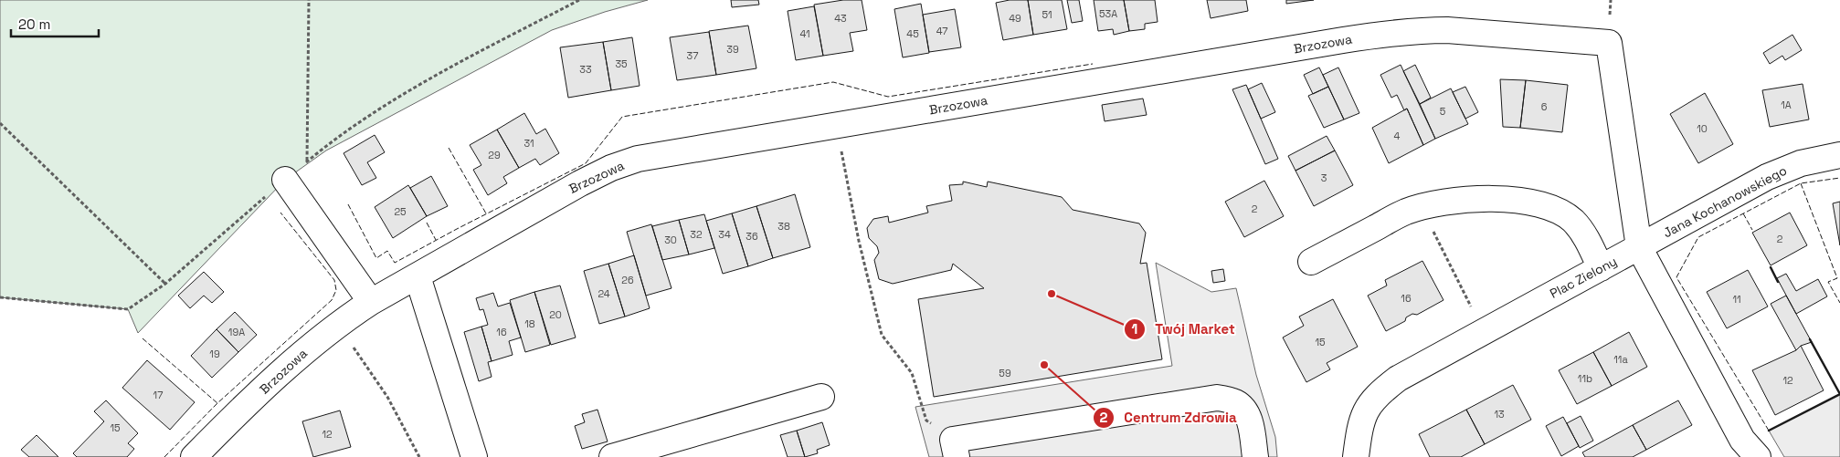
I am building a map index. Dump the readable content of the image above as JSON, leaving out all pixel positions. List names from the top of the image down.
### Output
{
  "streets": {
    "street": ["Brzozowa", "Jana Kochanowskiego", "Plac Zielony"]
  },
  "crossings": [
    ["Brzozowa", "Jana Kochanowskiego"],
    ["Brzozowa", "Plac Zielony"],
    ["Jana Kochanowskiego", "Plac Zielony"]
  ],
  "places": ["Twój Market", "Centrum Zdrowia"],
  "house_numbers": [
    "53A",
    "51",
    "43",
    "49",
    "47",
    "41",
    "45",
    "39",
    "37",
    "35",
    "33",
    "1A",
    "6",
    "5",
    "10",
    "4",
    "31",
    "29",
    "3",
    "2",
    "25",
    "38",
    "32",
    "34",
    "36",
    "2",
    "30",
    "26",
    "24",
    "16",
    "11",
    "20",
    "18",
    "19A",
    "16",
    "15",
    "19",
    "11a",
    "59",
    "11b",
    "12",
    "17",
    "13",
    "15",
    "12"
  ],
  "scale_bar": "20 m"
}
